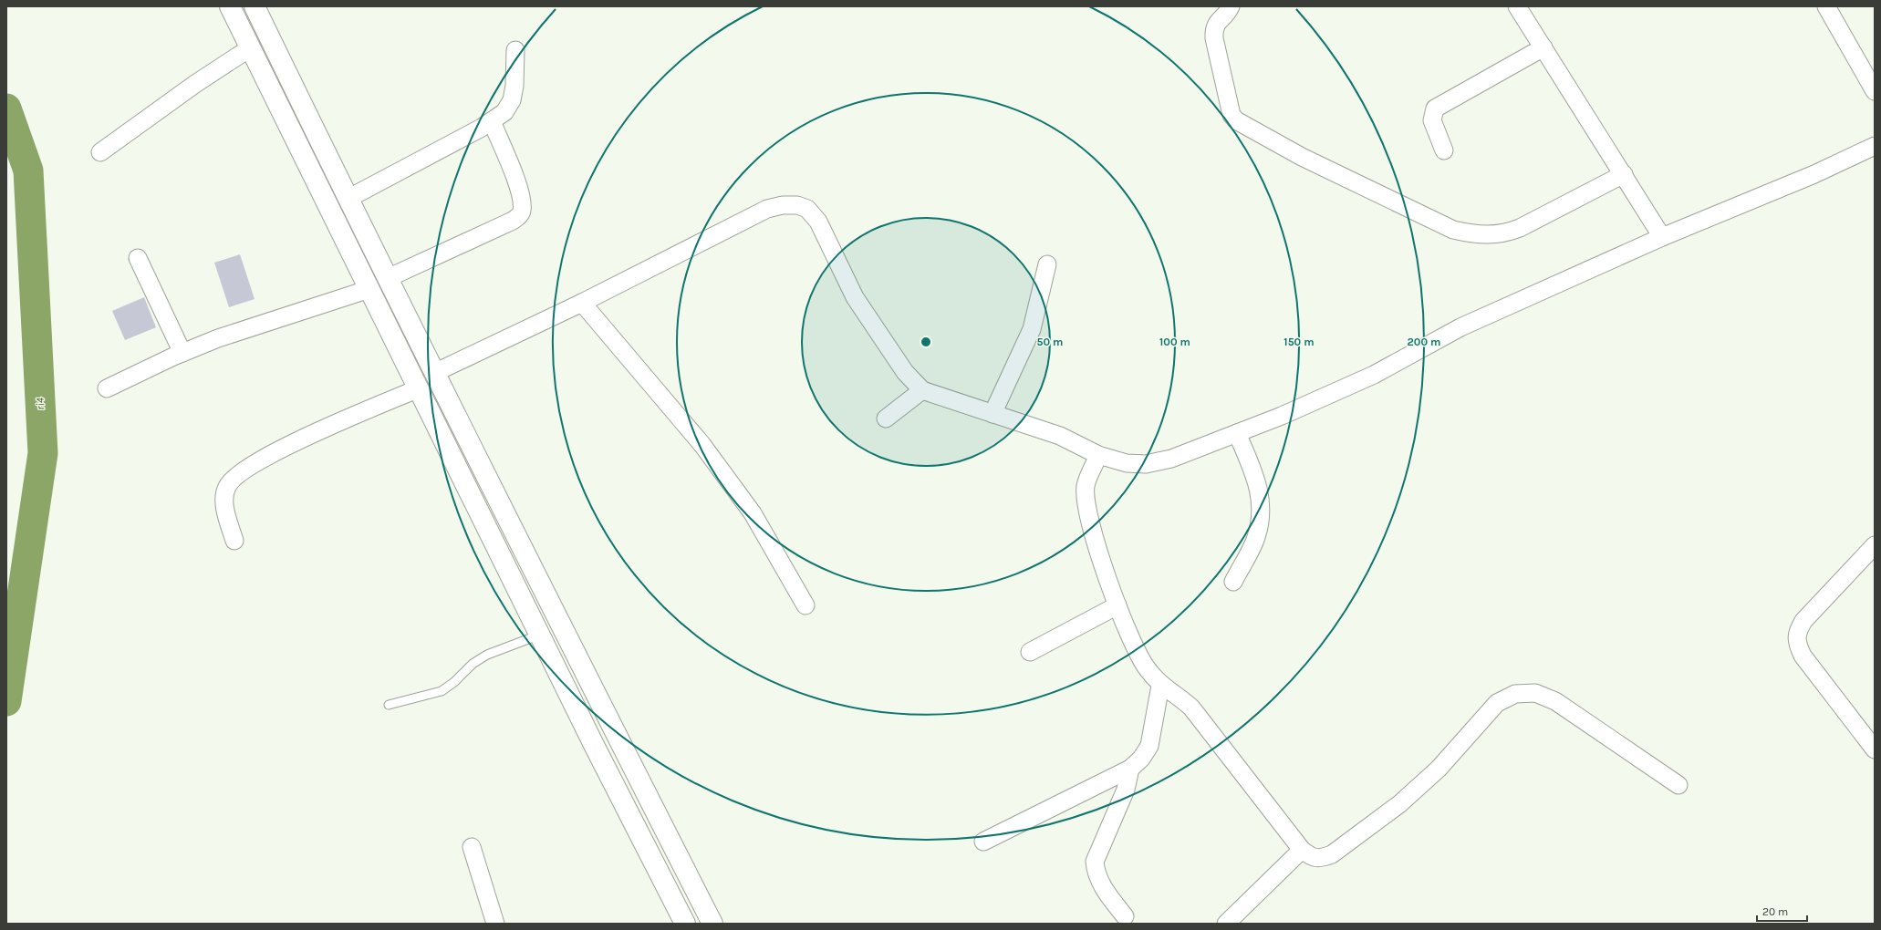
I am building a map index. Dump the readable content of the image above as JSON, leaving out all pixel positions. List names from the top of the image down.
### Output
{
  "water": ["ri4"],
  "scale_bar": "20 m",
  "rings": [
    "50 m",
    "100 m",
    "150 m",
    "200 m"
  ]
}
